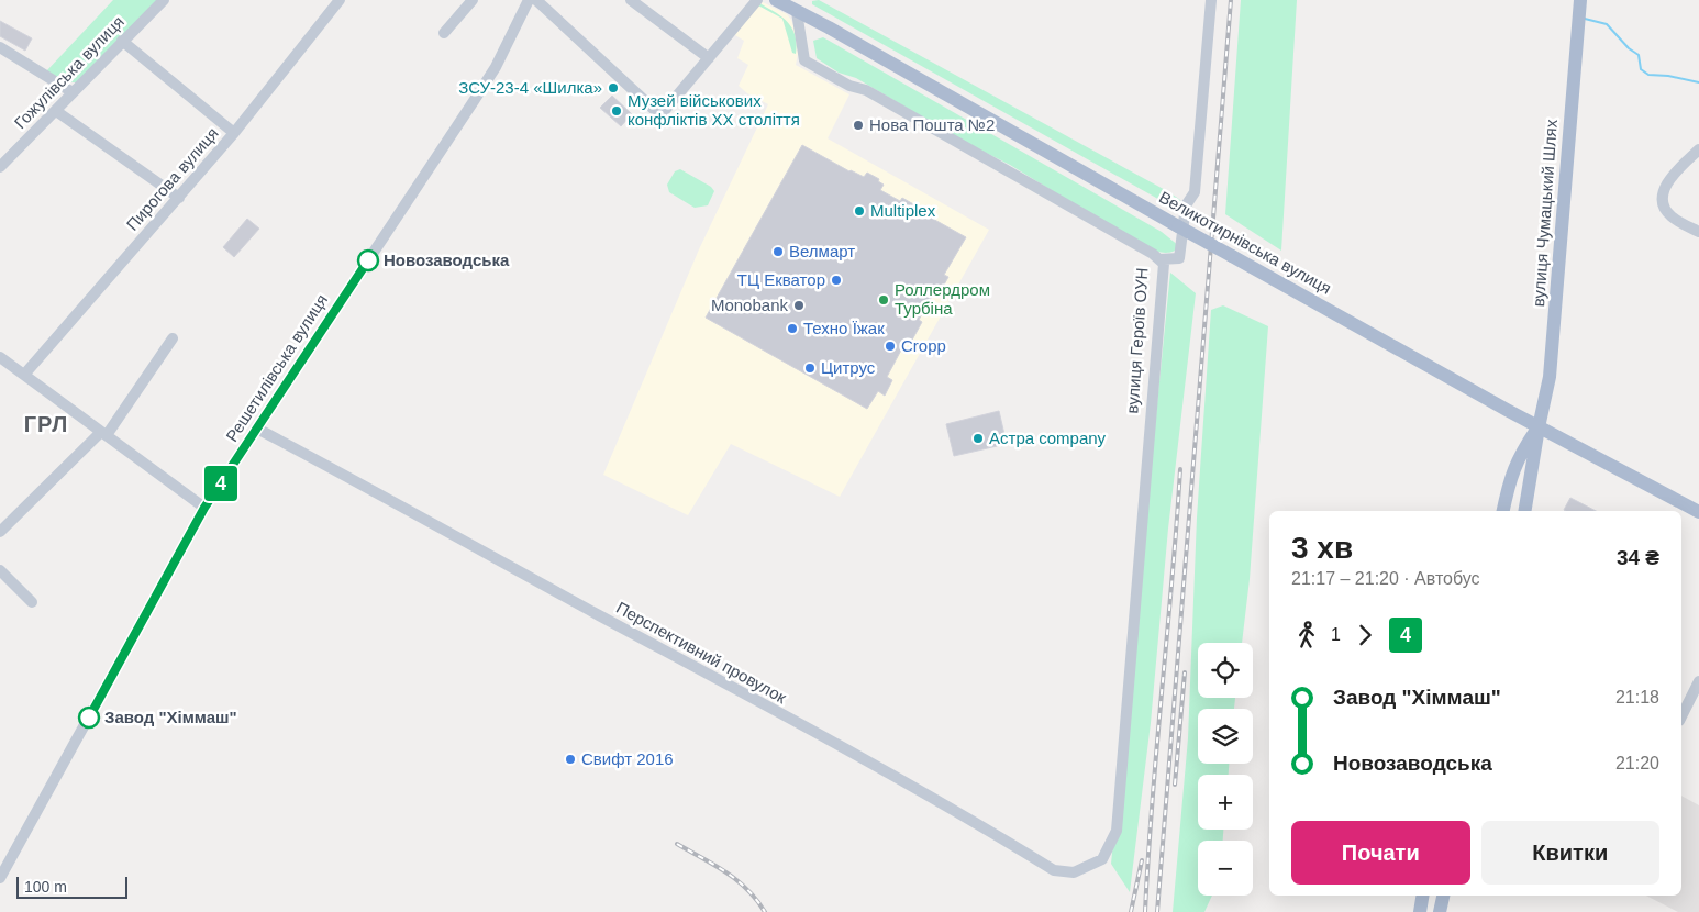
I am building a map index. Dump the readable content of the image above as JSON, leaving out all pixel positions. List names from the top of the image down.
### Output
{
  "streets": {
    "main road": ["вулиця Чумацький Шлях", "Великотирнівська вулиця"],
    "street": [
      "Гожулівська вулиця",
      "Пирогова вулиця",
      "вулиця Героїв ОУН",
      "Решетилівська вулиця",
      "Перспективний провулок"
    ]
  },
  "crossings": [
    ["вулиця Чумацький Шлях", "Великотирнівська вулиця"],
    ["Великотирнівська вулиця", "вулиця Героїв ОУН"],
    ["вулиця Героїв ОУН", "Перспективний провулок"],
    ["Решетилівська вулиця", "Перспективний провулок"]
  ],
  "districts": ["ГРЛ"],
  "places": [
    "ЗСУ-23-4 «Шилка»",
    "Музей військових конфліктів ХХ століття",
    "Нова Пошта №2",
    "Multiplex",
    "Велмарт",
    "Новозаводська",
    "ТЦ Екватор",
    "Роллердром Турбіна",
    "Monobank",
    "Техно Їжак",
    "Cropp",
    "Цитрус",
    "Астра company",
    "Завод \"Хіммаш\"",
    "Свифт 2016"
  ],
  "lines": ["bus line 4"],
  "scale_bar": "100 m",
  "page": {
    "on_map": "4",
    "heading": ["3 хв", "21:17 – 21:20 · Автобус", "34 ₴"],
    "legs": ["1", "4"],
    "map_buttons": ["+", "−"],
    "list": [
      {
        "name": "Завод \"Хіммаш\"",
        "value": "21:18"
      },
      {
        "name": "Новозаводська",
        "value": "21:20"
      }
    ],
    "buttons": ["Почати", "Квитки"],
    "scale": "100 m"
  }
}
